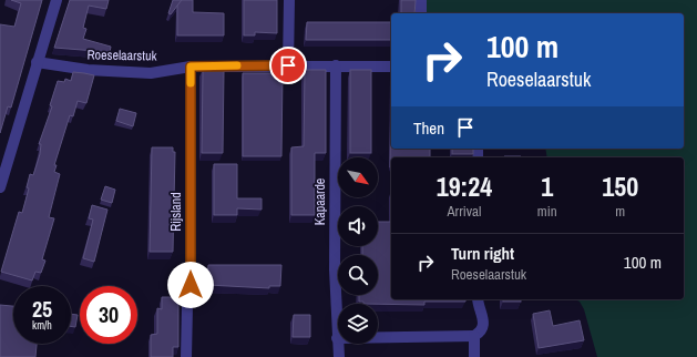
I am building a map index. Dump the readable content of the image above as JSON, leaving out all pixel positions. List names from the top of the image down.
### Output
{
  "streets": {
    "street": ["Roeselaarstuk", "Kapaarde", "Rijsland"]
  },
  "crossings": [
    ["Roeselaarstuk", "Kapaarde"],
    ["Roeselaarstuk", "Rijsland"]
  ],
  "north": "bottom right",
  "page": {
    "turn": ["100 m", "Roeselaarstuk"],
    "then": "Then",
    "eta": [
      "19:24",
      "Arrival",
      "1",
      "min",
      "150",
      "m"
    ],
    "list": [
      {
        "name": "Turn right",
        "note": "Roeselaarstuk",
        "value": "100 m"
      }
    ],
    "speed": "25 km/h",
    "limit": "30"
  }
}
